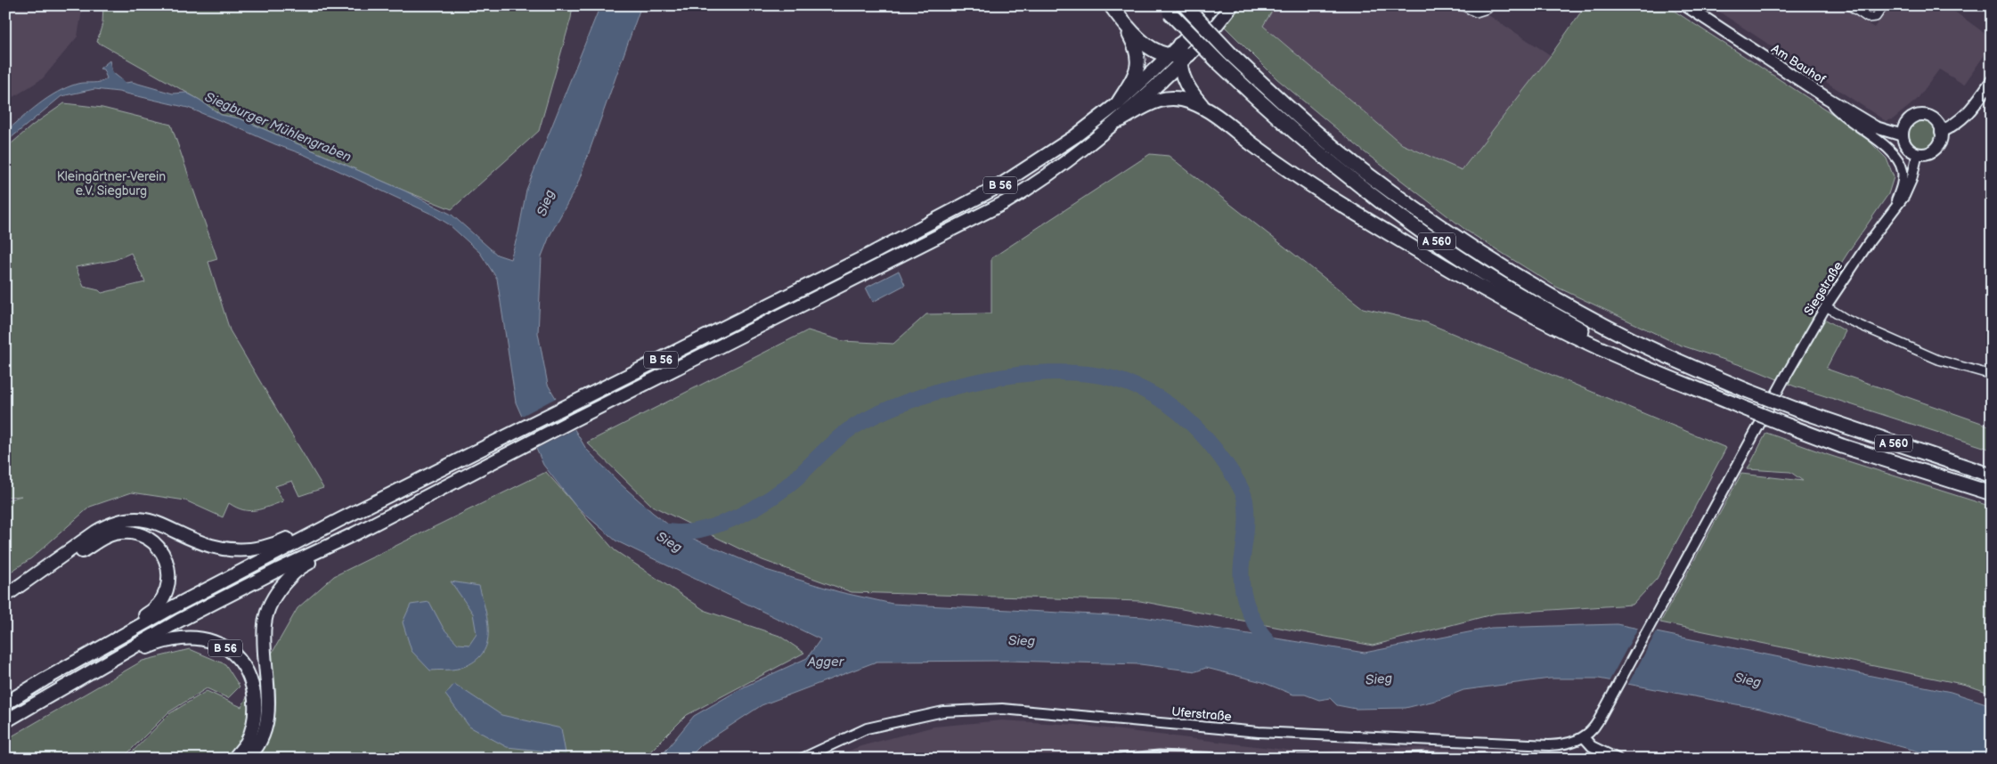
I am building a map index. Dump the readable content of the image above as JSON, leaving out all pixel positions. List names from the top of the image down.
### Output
{
  "streets": {
    "highway": ["A 560"],
    "main road": ["Am Bauhof", "B 56"],
    "street": ["Siegstraße", "Uferstraße"]
  },
  "crossings": [
    ["Am Bauhof", "Siegstraße"],
    ["Siegstraße", "Uferstraße"]
  ],
  "water": ["Siegburger Mühlengraben", "Sieg", "Agger"],
  "parks": ["Kleingärtner-Verein e.V. Siegburg"]
}
